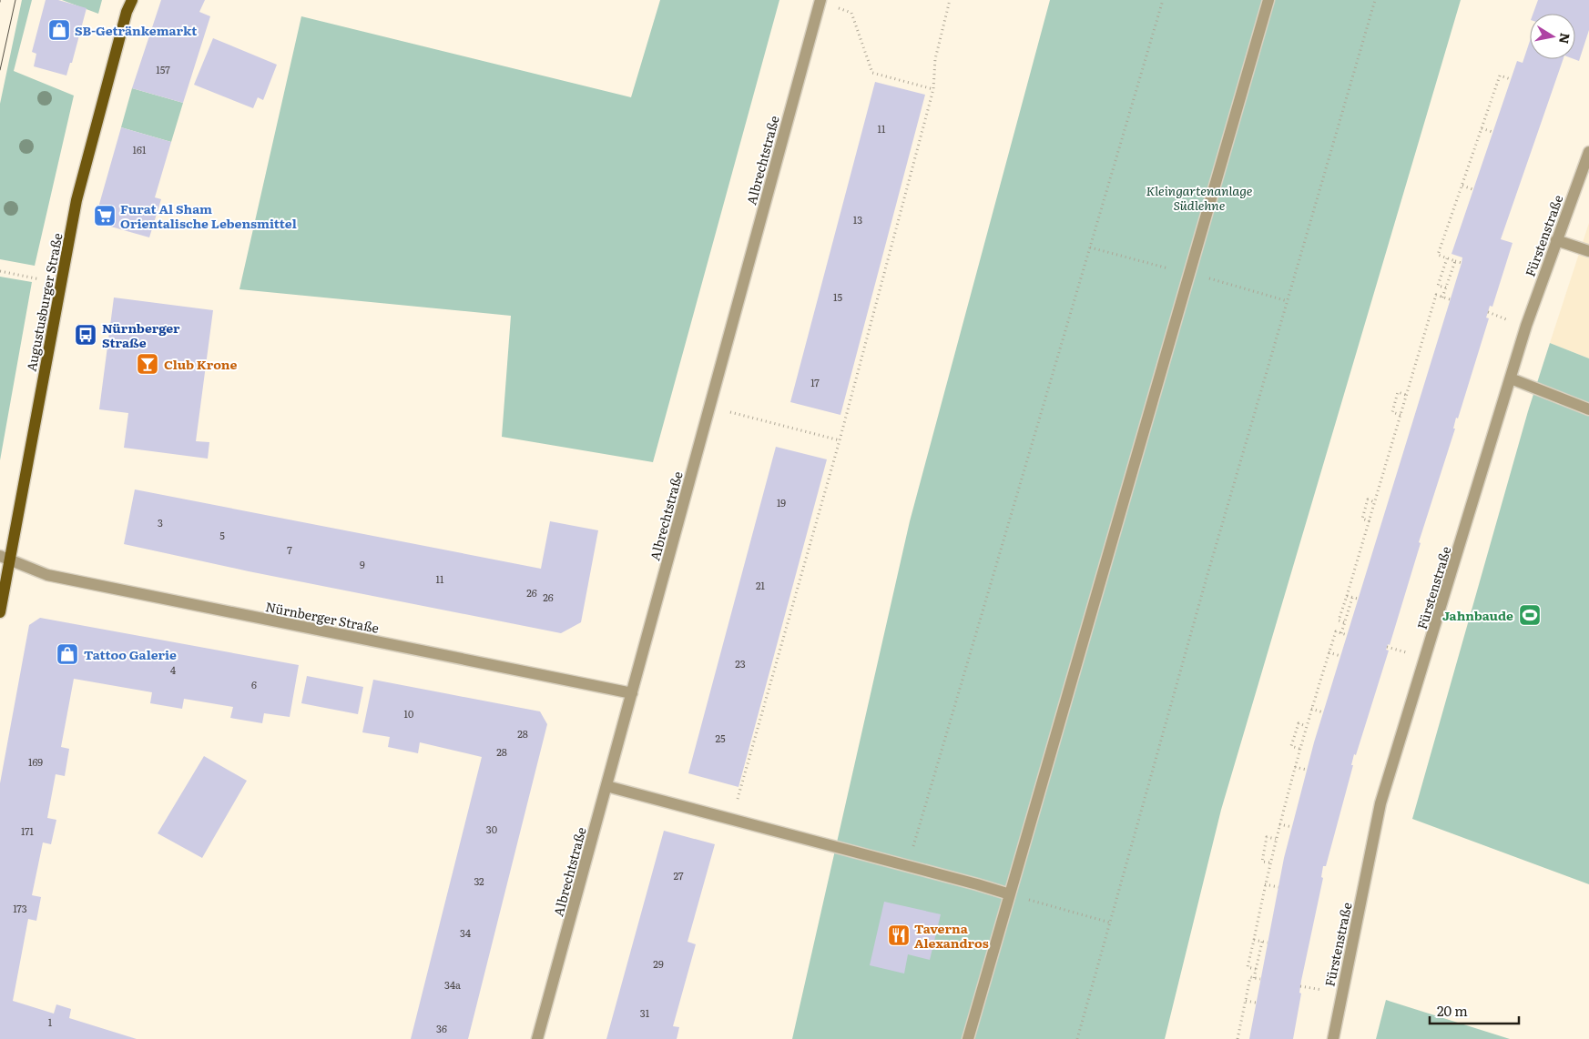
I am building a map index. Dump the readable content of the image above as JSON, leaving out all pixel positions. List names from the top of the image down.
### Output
{
  "streets": {
    "main road": ["Augustusburger Straße"],
    "street": ["Albrechtstraße", "Fürstenstraße", "Nürnberger Straße"]
  },
  "crossings": [
    ["Albrechtstraße", "Nürnberger Straße"],
    ["Augustusburger Straße", "Nürnberger Straße"]
  ],
  "parks": ["Kleingartenanlage Südlehne"],
  "places": {
    "shop": ["SB-Getränkemarkt", "Tattoo Galerie"],
    "supermarket": ["Furat Al Sham Orientalische Lebensmittel"],
    "bus stop": ["Nürnberger Straße"],
    "bar": ["Club Krone"],
    "sports": ["Jahnbaude"],
    "restaurant": ["Taverna Alexandros"]
  },
  "house_numbers": [
    "157",
    "11",
    "161",
    "13",
    "15",
    "17",
    "19",
    "3",
    "5",
    "7",
    "9",
    "11",
    "21",
    "26",
    "26",
    "23",
    "4",
    "6",
    "10",
    "28",
    "25",
    "28",
    "169",
    "30",
    "171",
    "27",
    "32",
    "173",
    "34",
    "29",
    "34a",
    "31",
    "1",
    "36"
  ],
  "scale_bar": "20 m",
  "north": "right"
}
